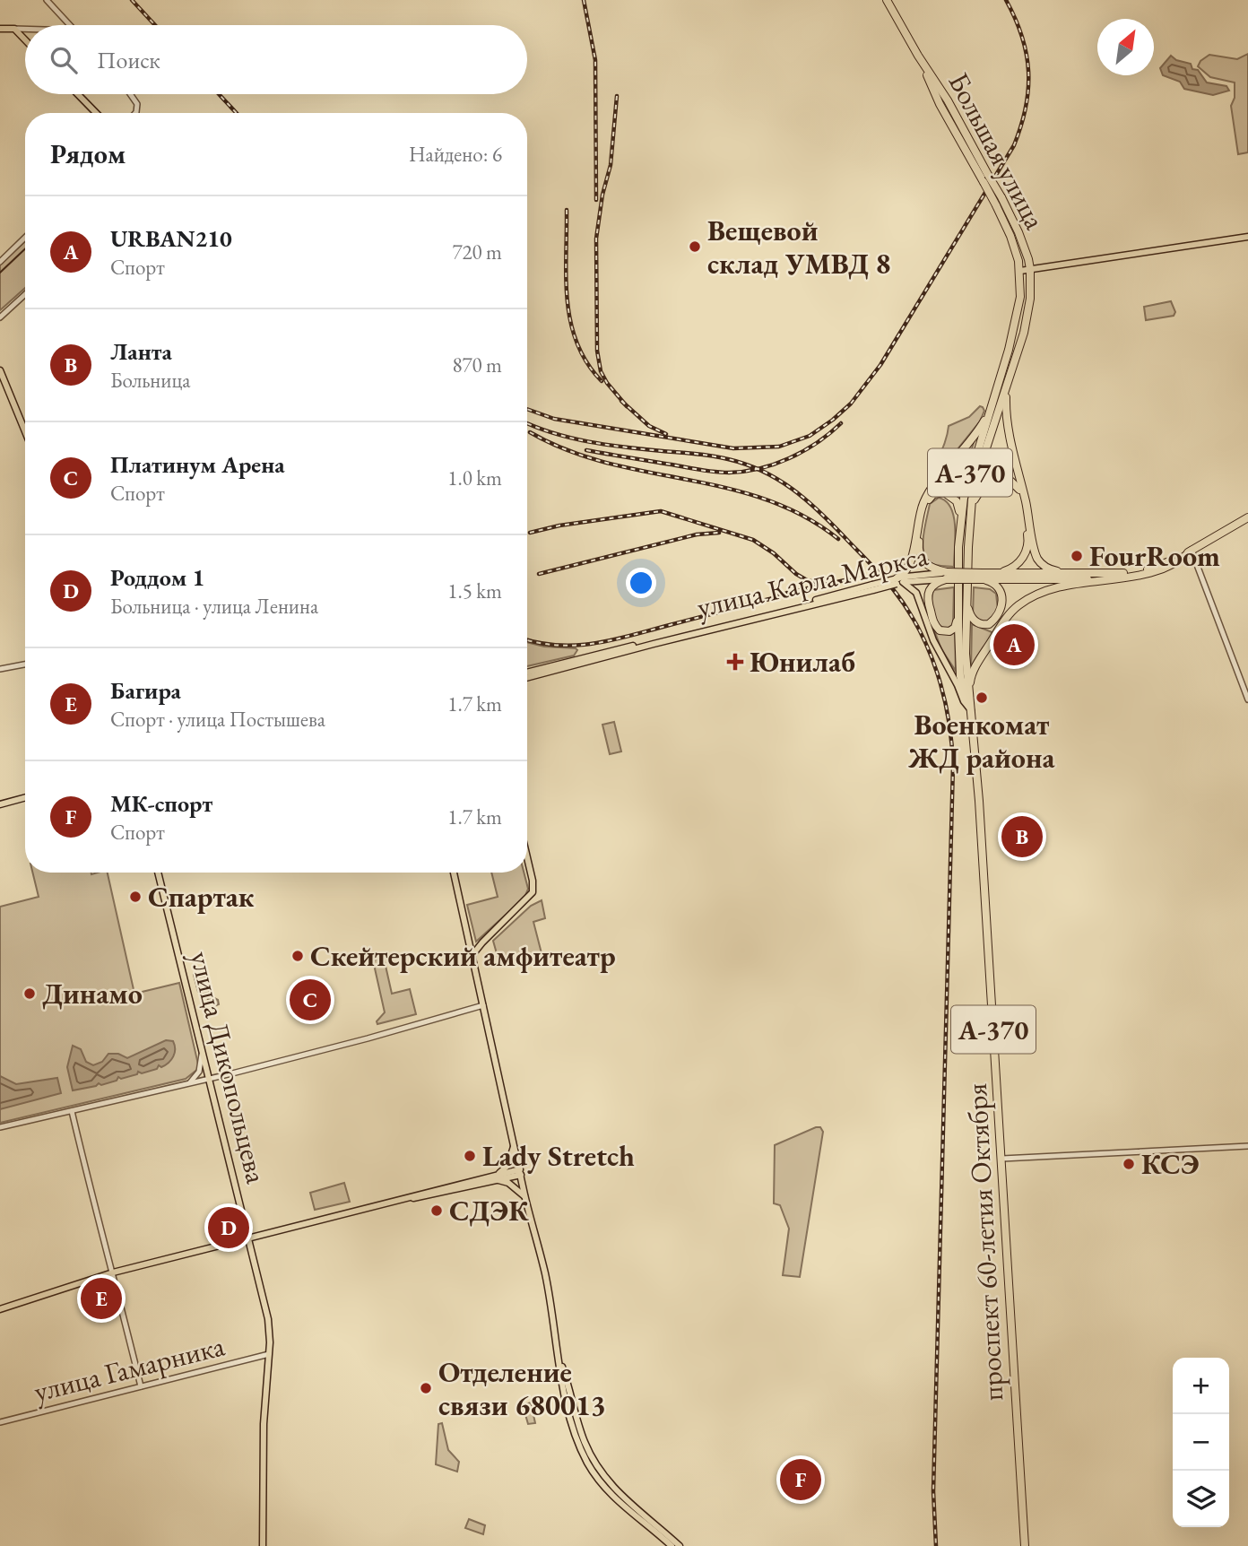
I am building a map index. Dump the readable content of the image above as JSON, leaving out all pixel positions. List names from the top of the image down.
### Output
{
  "streets": {
    "highway": ["Большая улица", "А-370", "проспект 60-летия Октября"],
    "main road": ["улица Карла Маркса", "улица Дикопольцева"],
    "street": ["улица Гамарника"]
  },
  "crossings": [
    ["Большая улица", "проспект 60-летия Октября"],
    ["улица Дикопольцева", "улица Гамарника"]
  ],
  "places": {
    "other": [
      "Вещевой склад УМВД 8",
      "FourRoom",
      "Военкомат ЖД района",
      "Спартак",
      "Скейтерский амфитеатр",
      "Динамо",
      "Lady Stretch",
      "КСЭ",
      "СДЭК",
      "Отделение связи 680013"
    ],
    "health": ["Юнилаб"]
  },
  "north": "top right",
  "page": {
    "search": "Поиск",
    "heading": ["Рядом", "Найдено: 6"],
    "list": [
      {
        "mark": "A",
        "name": "URBAN210",
        "note": "Спорт",
        "value": "720 m"
      },
      {
        "mark": "B",
        "name": "Ланта",
        "note": "Больница",
        "value": "870 m"
      },
      {
        "mark": "C",
        "name": "Платинум Арена",
        "note": "Спорт",
        "value": "1.0 km"
      },
      {
        "mark": "D",
        "name": "Роддом 1",
        "note": "Больница · улица Ленина",
        "value": "1.5 km"
      },
      {
        "mark": "E",
        "name": "Багира",
        "note": "Спорт · улица Постышева",
        "value": "1.7 km"
      },
      {
        "mark": "F",
        "name": "МК-спорт",
        "note": "Спорт",
        "value": "1.7 km"
      }
    ],
    "pins": [
      "A",
      "B",
      "C",
      "D",
      "E",
      "F"
    ],
    "map_buttons": ["+", "−"]
  }
}
